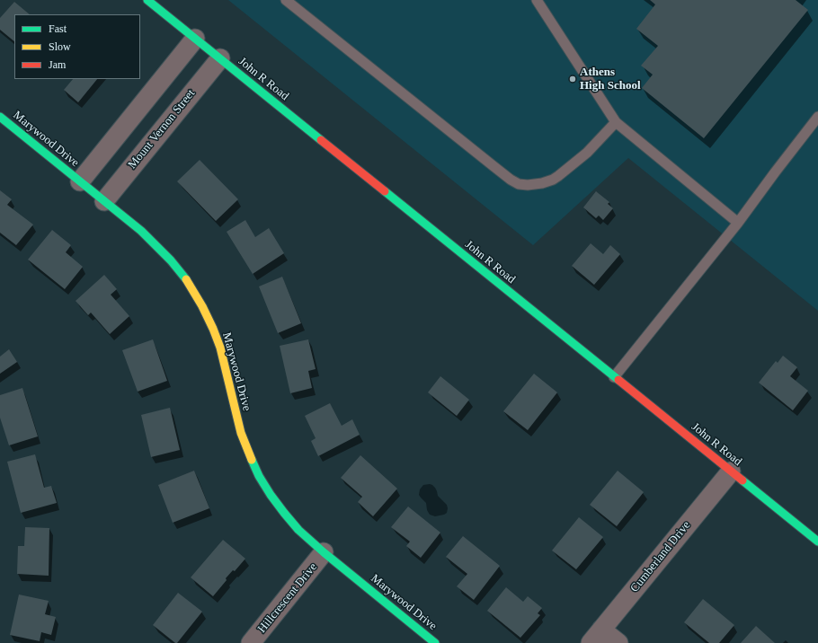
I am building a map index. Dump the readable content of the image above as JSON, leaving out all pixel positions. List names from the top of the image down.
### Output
{
  "streets": {
    "main road": ["John R Road", "Marywood Drive"],
    "street": ["Mount Vernon Street", "Cumberland Drive", "Hillcrescent Drive"]
  },
  "crossings": [
    ["John R Road", "Mount Vernon Street"],
    ["John R Road", "Cumberland Drive"],
    ["Mount Vernon Street", "Marywood Drive"],
    ["Marywood Drive", "Hillcrescent Drive"]
  ],
  "places": ["Athens High School"],
  "legend": ["Fast", "Slow", "Jam"]
}
